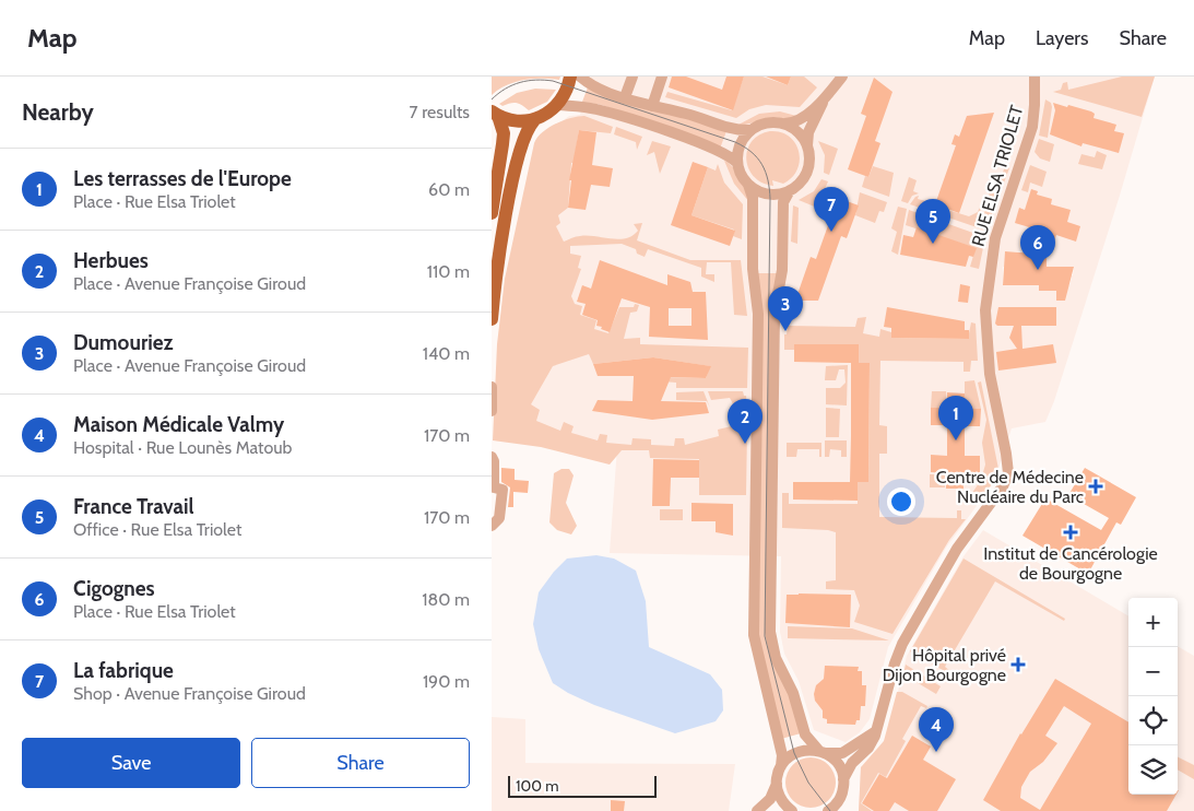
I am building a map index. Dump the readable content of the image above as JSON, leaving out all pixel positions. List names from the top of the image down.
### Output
{
  "streets": {
    "street": ["RUE ELSA TRIOLET"]
  },
  "places": {
    "health": ["Centre de Médecine Nucléaire du Parc", "Institut de Cancérologie de Bourgogne", "Hôpital privé Dijon Bourgogne"]
  },
  "scale_bar": "100 m",
  "page": {
    "header": "Map",
    "nav": ["Map", "Layers", "Share"],
    "heading": ["Nearby", "7 results"],
    "list": [
      {
        "mark": "1",
        "name": "Les terrasses de l'Europe",
        "note": "Place · Rue Elsa Triolet",
        "value": "60 m"
      },
      {
        "mark": "2",
        "name": "Herbues",
        "note": "Place · Avenue Françoise Giroud",
        "value": "110 m"
      },
      {
        "mark": "3",
        "name": "Dumouriez",
        "note": "Place · Avenue Françoise Giroud",
        "value": "140 m"
      },
      {
        "mark": "4",
        "name": "Maison Médicale Valmy",
        "note": "Hospital · Rue Lounès Matoub",
        "value": "170 m"
      },
      {
        "mark": "5",
        "name": "France Travail",
        "note": "Office · Rue Elsa Triolet",
        "value": "170 m"
      },
      {
        "mark": "6",
        "name": "Cigognes",
        "note": "Place · Rue Elsa Triolet",
        "value": "180 m"
      },
      {
        "mark": "7",
        "name": "La fabrique",
        "note": "Shop · Avenue Françoise Giroud",
        "value": "190 m"
      }
    ],
    "pins": [
      "7",
      "5",
      "6",
      "3",
      "1",
      "2",
      "4"
    ],
    "map_buttons": ["+", "−"],
    "buttons": ["Save", "Share"],
    "scale": "100 m"
  }
}
